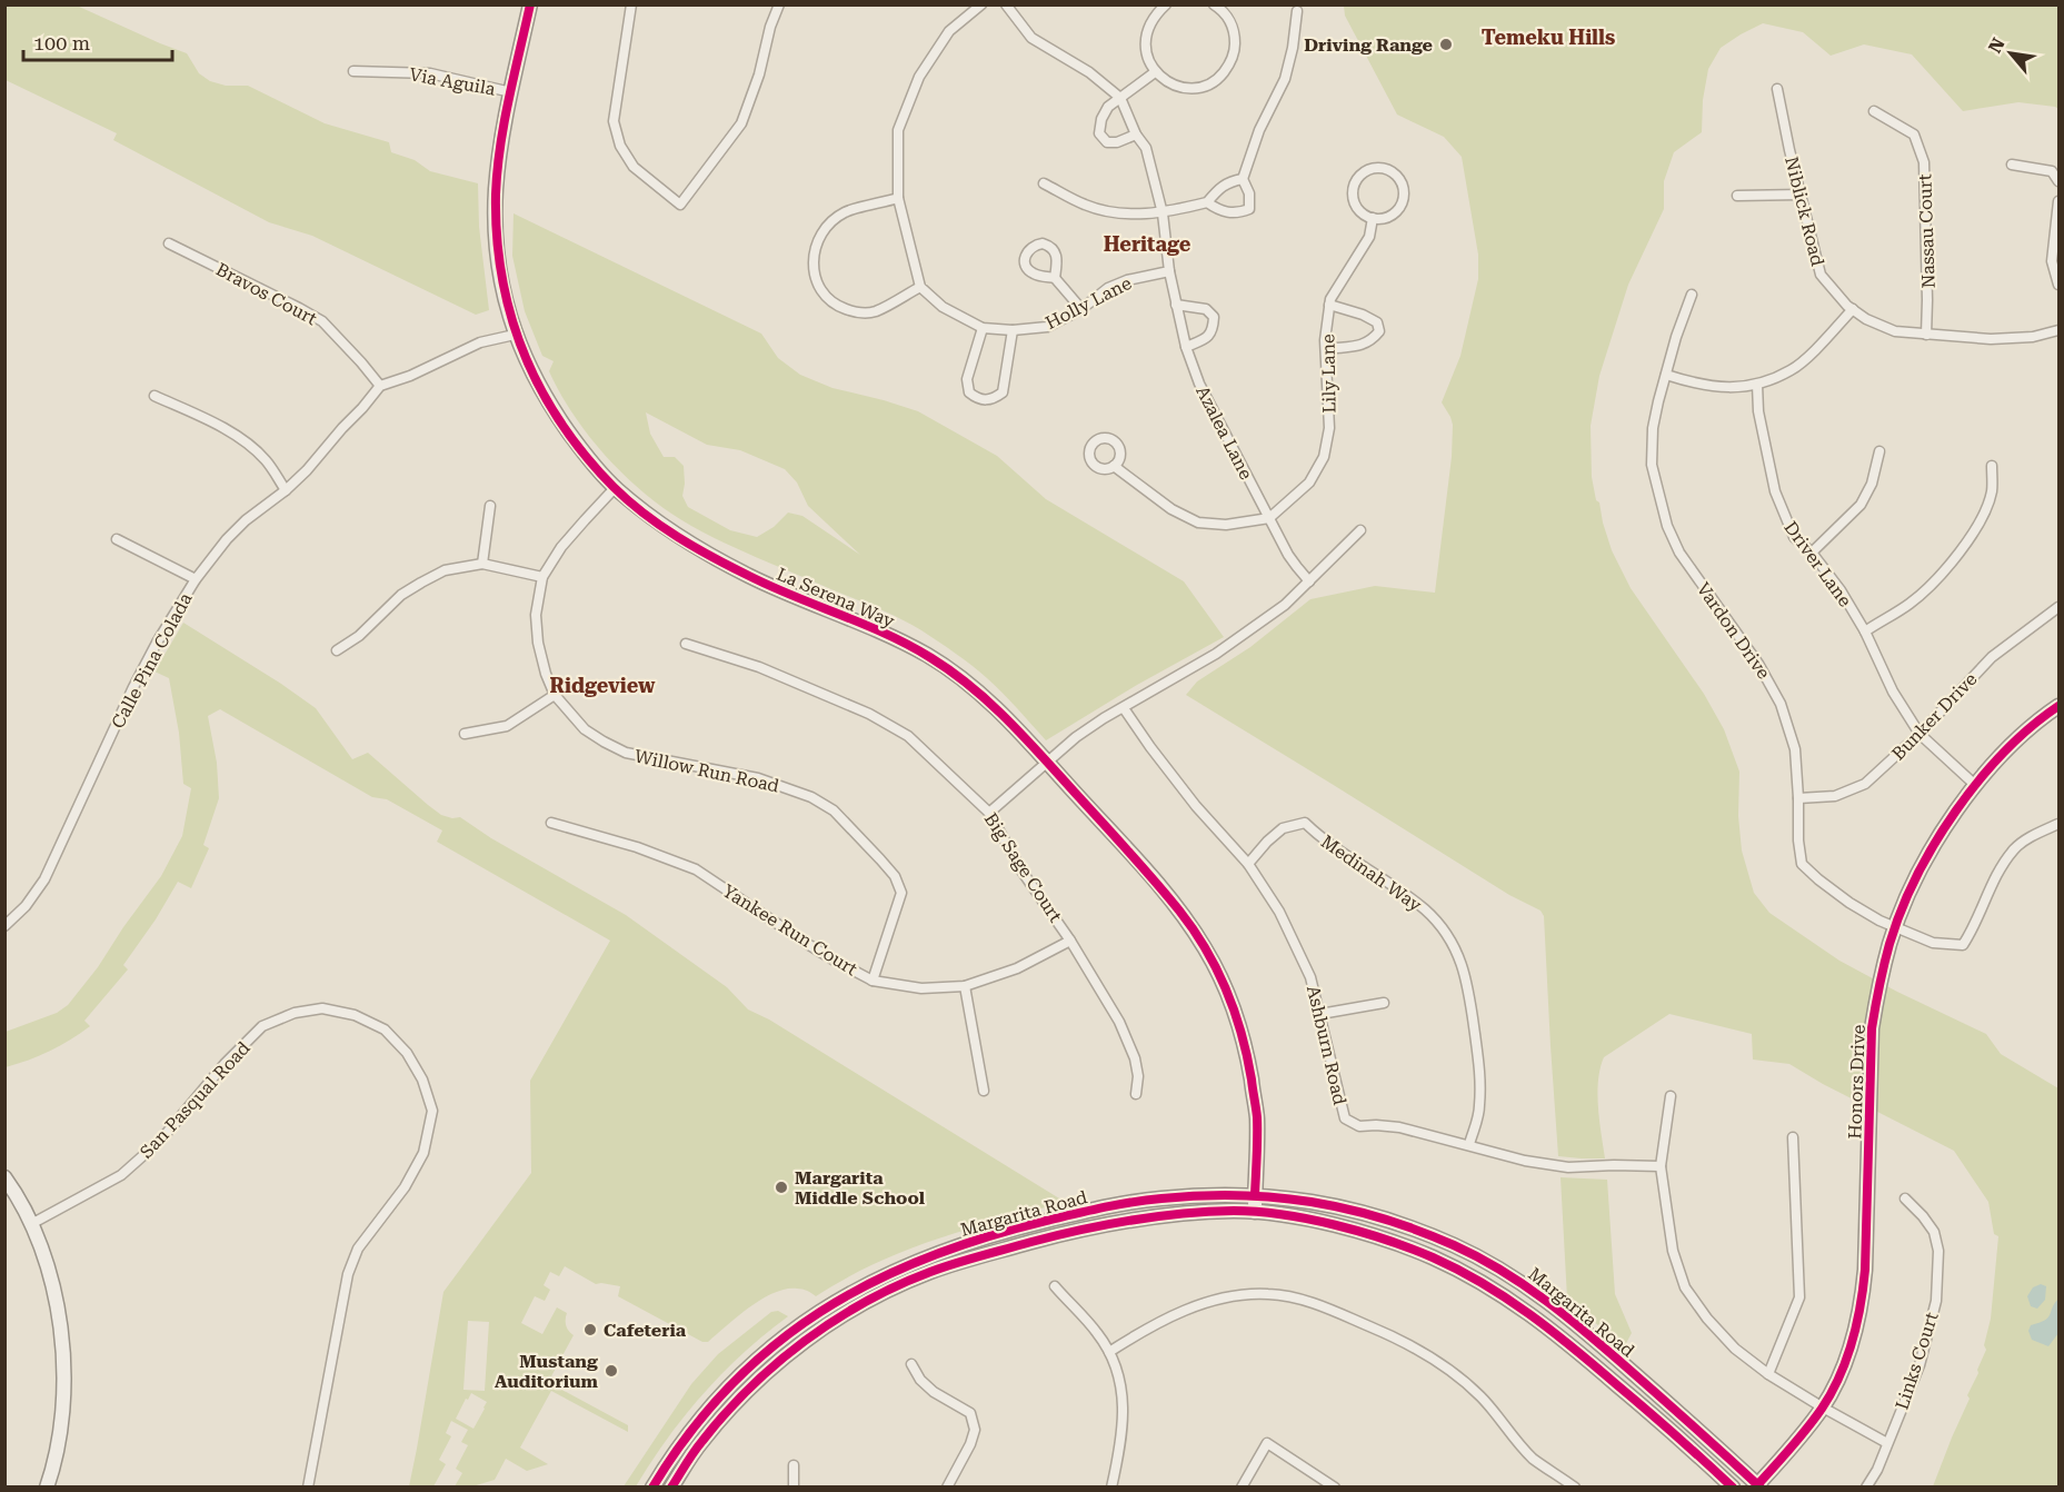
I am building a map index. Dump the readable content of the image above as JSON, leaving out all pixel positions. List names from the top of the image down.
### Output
{
  "streets": {
    "main road": ["La Serena Way", "Honors Drive", "Margarita Road"],
    "street": [
      "Via Aguila",
      "Niblick Road",
      "Nassau Court",
      "Bravos Court",
      "Holly Lane",
      "Lily Lane",
      "Azalea Lane",
      "Driver Lane",
      "Vardon Drive",
      "Calle Pina Colada",
      "Bunker Drive",
      "Willow Run Road",
      "Big Sage Court",
      "Medinah Way",
      "Yankee Run Court",
      "Ashburn Road",
      "San Pasqual Road",
      "Links Court"
    ]
  },
  "crossings": [
    ["Via Aguila", "La Serena Way"],
    ["Niblick Road", "Nassau Court"],
    ["Bravos Court", "Calle Pina Colada"],
    ["Holly Lane", "Azalea Lane"],
    ["Lily Lane", "Azalea Lane"],
    ["Driver Lane", "Bunker Drive"],
    ["Driver Lane", "Honors Drive"],
    ["La Serena Way", "Willow Run Road"],
    ["La Serena Way", "Margarita Road"],
    ["Vardon Drive", "Bunker Drive"],
    ["Vardon Drive", "Honors Drive"],
    ["Willow Run Road", "Yankee Run Court"],
    ["Big Sage Court", "Yankee Run Court"],
    ["Medinah Way", "Ashburn Road"],
    ["Honors Drive", "Margarita Road"]
  ],
  "districts": ["Temeku Hills", "Heritage", "Ridgeview"],
  "places": [
    "Driving Range",
    "Margarita Middle School",
    "Cafeteria",
    "Mustang Auditorium"
  ],
  "scale_bar": "100 m",
  "north": "top left"
}
